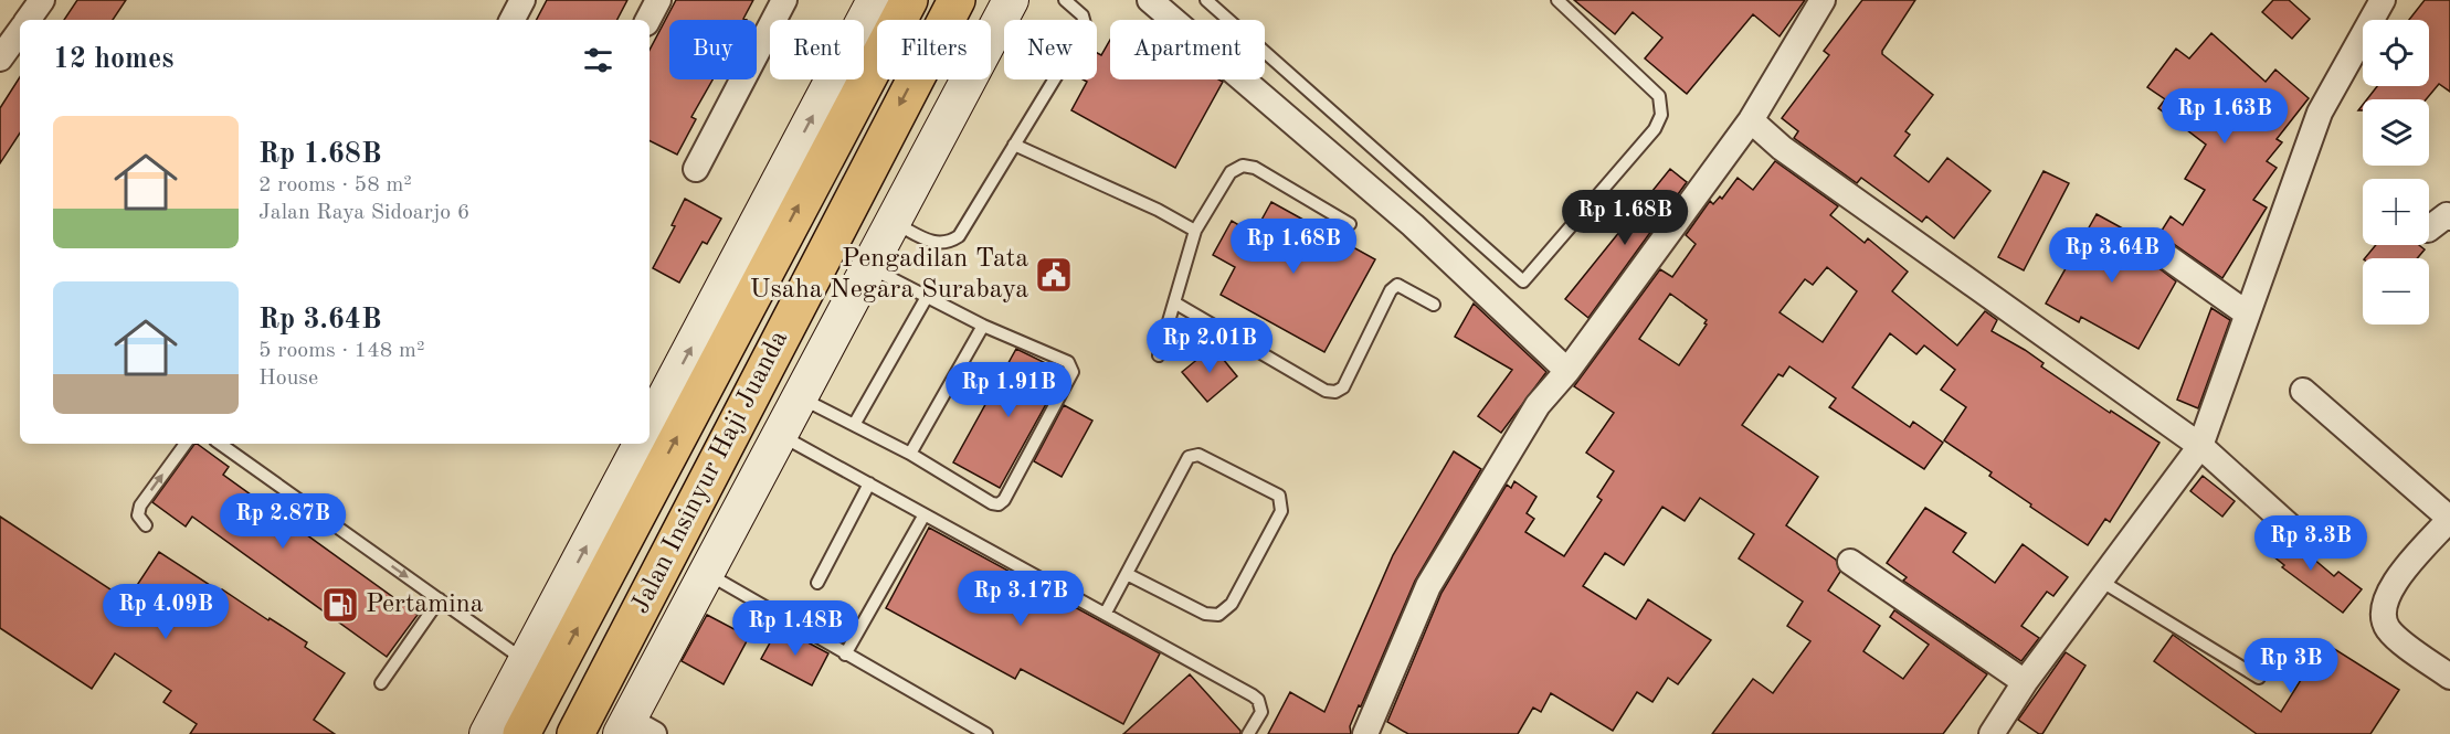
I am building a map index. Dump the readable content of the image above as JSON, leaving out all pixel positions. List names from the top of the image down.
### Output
{
  "streets": {
    "highway": ["Jalan Insinyur Haji Juanda"]
  },
  "places": {
    "public building": ["Pengadilan Tata Usaha Negara Surabaya"],
    "fuel station": ["Pertamina"]
  },
  "page": {
    "map_buttons": ["+", "−"],
    "chip": [
      "Buy",
      "Rent",
      "Filters",
      "New",
      "Apartment"
    ],
    "heading": "12 homes",
    "price": [
      "Rp 1.63B",
      "Rp 1.68B",
      "Rp 1.68B",
      "Rp 3.64B",
      "Rp 2.01B",
      "Rp 1.91B",
      "Rp 2.87B",
      "Rp 3.3B",
      "Rp 3.17B",
      "Rp 4.09B",
      "Rp 1.48B",
      "Rp 3B"
    ],
    "list": [
      {
        "name": "Rp 1.68B",
        "note": "2 rooms · 58 m² · Jalan Raya Sidoarjo 6"
      },
      {
        "name": "Rp 3.64B",
        "note": "5 rooms · 148 m² · House"
      }
    ]
  }
}
